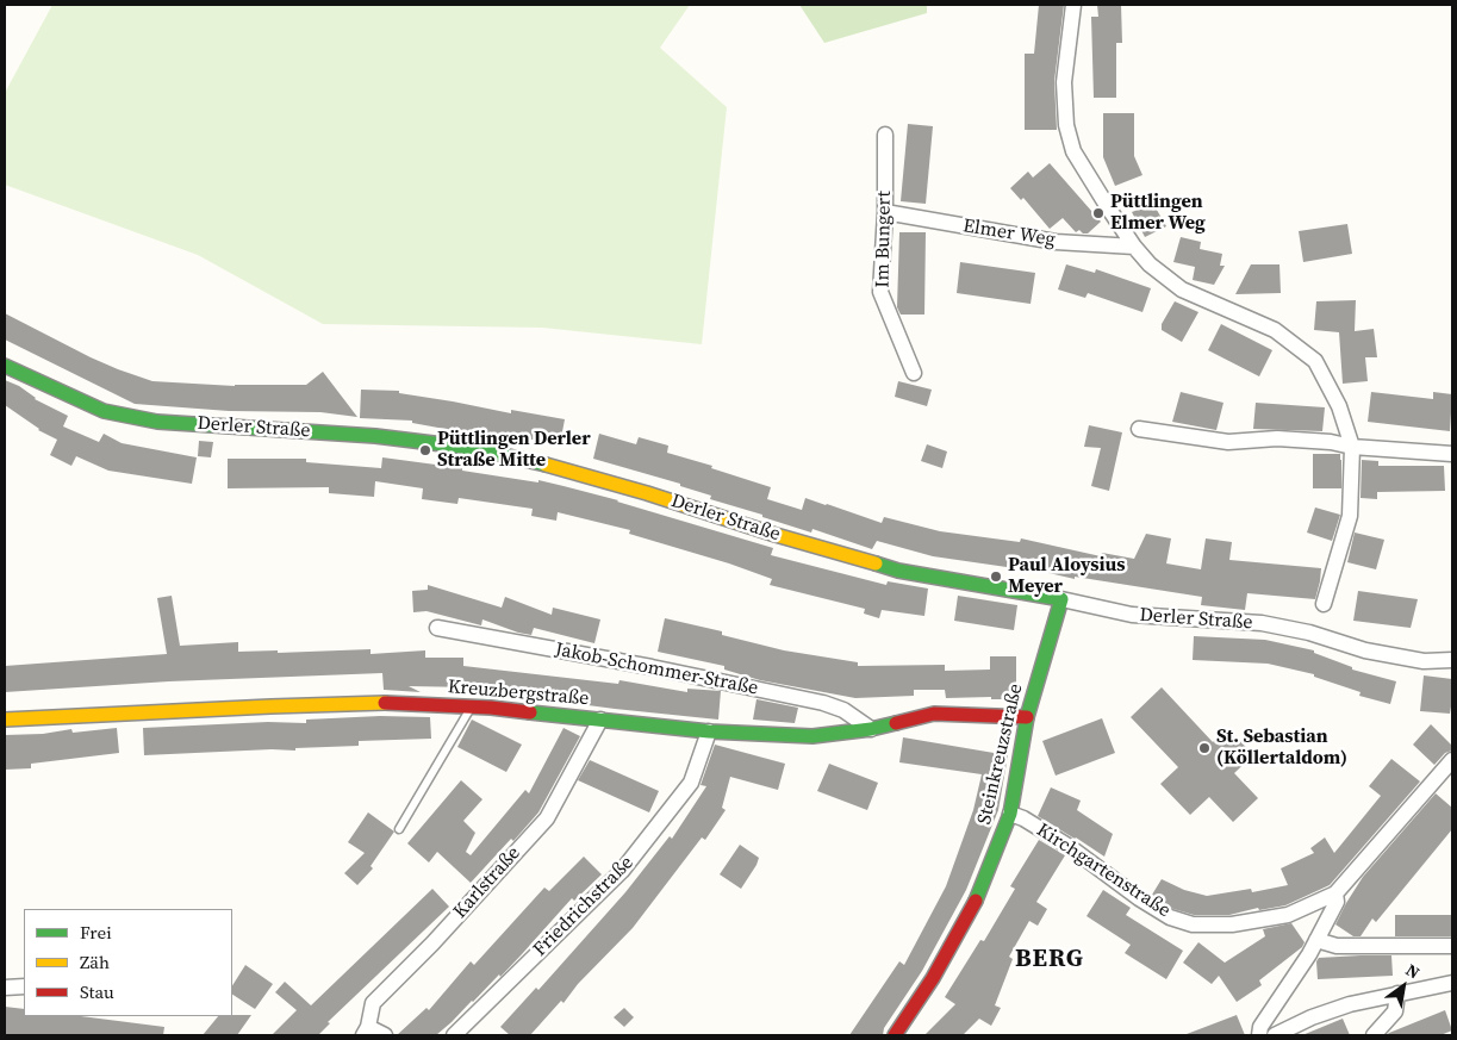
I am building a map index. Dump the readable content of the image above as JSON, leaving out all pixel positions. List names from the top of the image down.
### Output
{
  "streets": {
    "street": [
      "Elmer Weg",
      "Im Bungert",
      "Derler Straße",
      "Jakob-Schommer-Straße",
      "Kreuzbergstraße",
      "Steinkreuzstraße",
      "Kirchgartenstraße",
      "Karlstraße",
      "Friedrichstraße"
    ]
  },
  "crossings": [
    ["Elmer Weg", "Im Bungert"],
    ["Derler Straße", "Steinkreuzstraße"],
    ["Jakob-Schommer-Straße", "Kreuzbergstraße"],
    ["Kreuzbergstraße", "Steinkreuzstraße"],
    ["Kreuzbergstraße", "Karlstraße"],
    ["Kreuzbergstraße", "Friedrichstraße"],
    ["Steinkreuzstraße", "Kirchgartenstraße"]
  ],
  "districts": ["BERG"],
  "places": [
    "Püttlingen Elmer Weg",
    "Püttlingen Derler Straße Mitte",
    "Paul Aloysius Meyer",
    "St. Sebastian (Köllertaldom)"
  ],
  "legend": ["Frei", "Zäh", "Stau"],
  "north": "top right"
}
